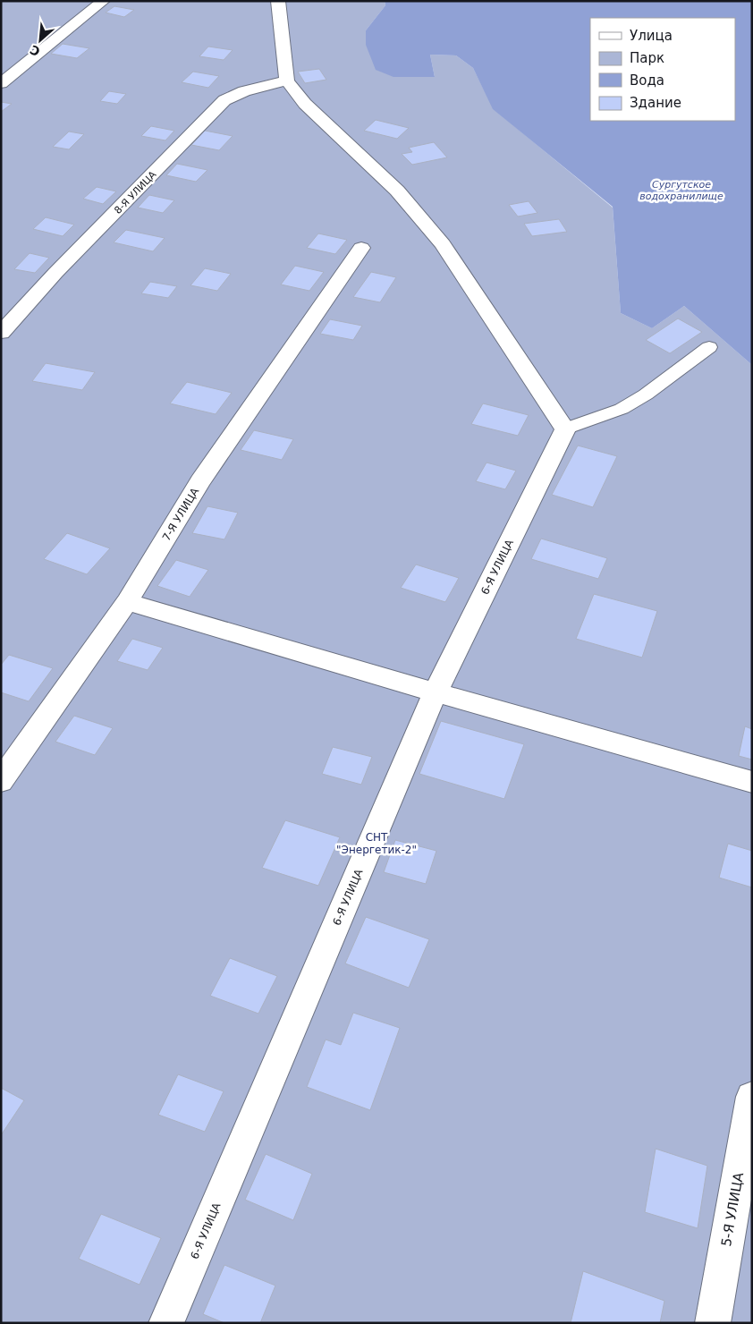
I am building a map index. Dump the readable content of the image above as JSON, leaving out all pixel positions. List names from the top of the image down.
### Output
{
  "streets": {
    "street": [
      "8-Я УЛИЦА",
      "7-Я УЛИЦА",
      "6-Я УЛИЦА",
      "5-Я УЛИЦА"
    ]
  },
  "water": ["Сургутское водохранилище"],
  "parks": ["СHТ \"Энергетик-2\""],
  "legend": [
    "Улица",
    "Парк",
    "Вода",
    "Здание"
  ],
  "north": "bottom left"
}
